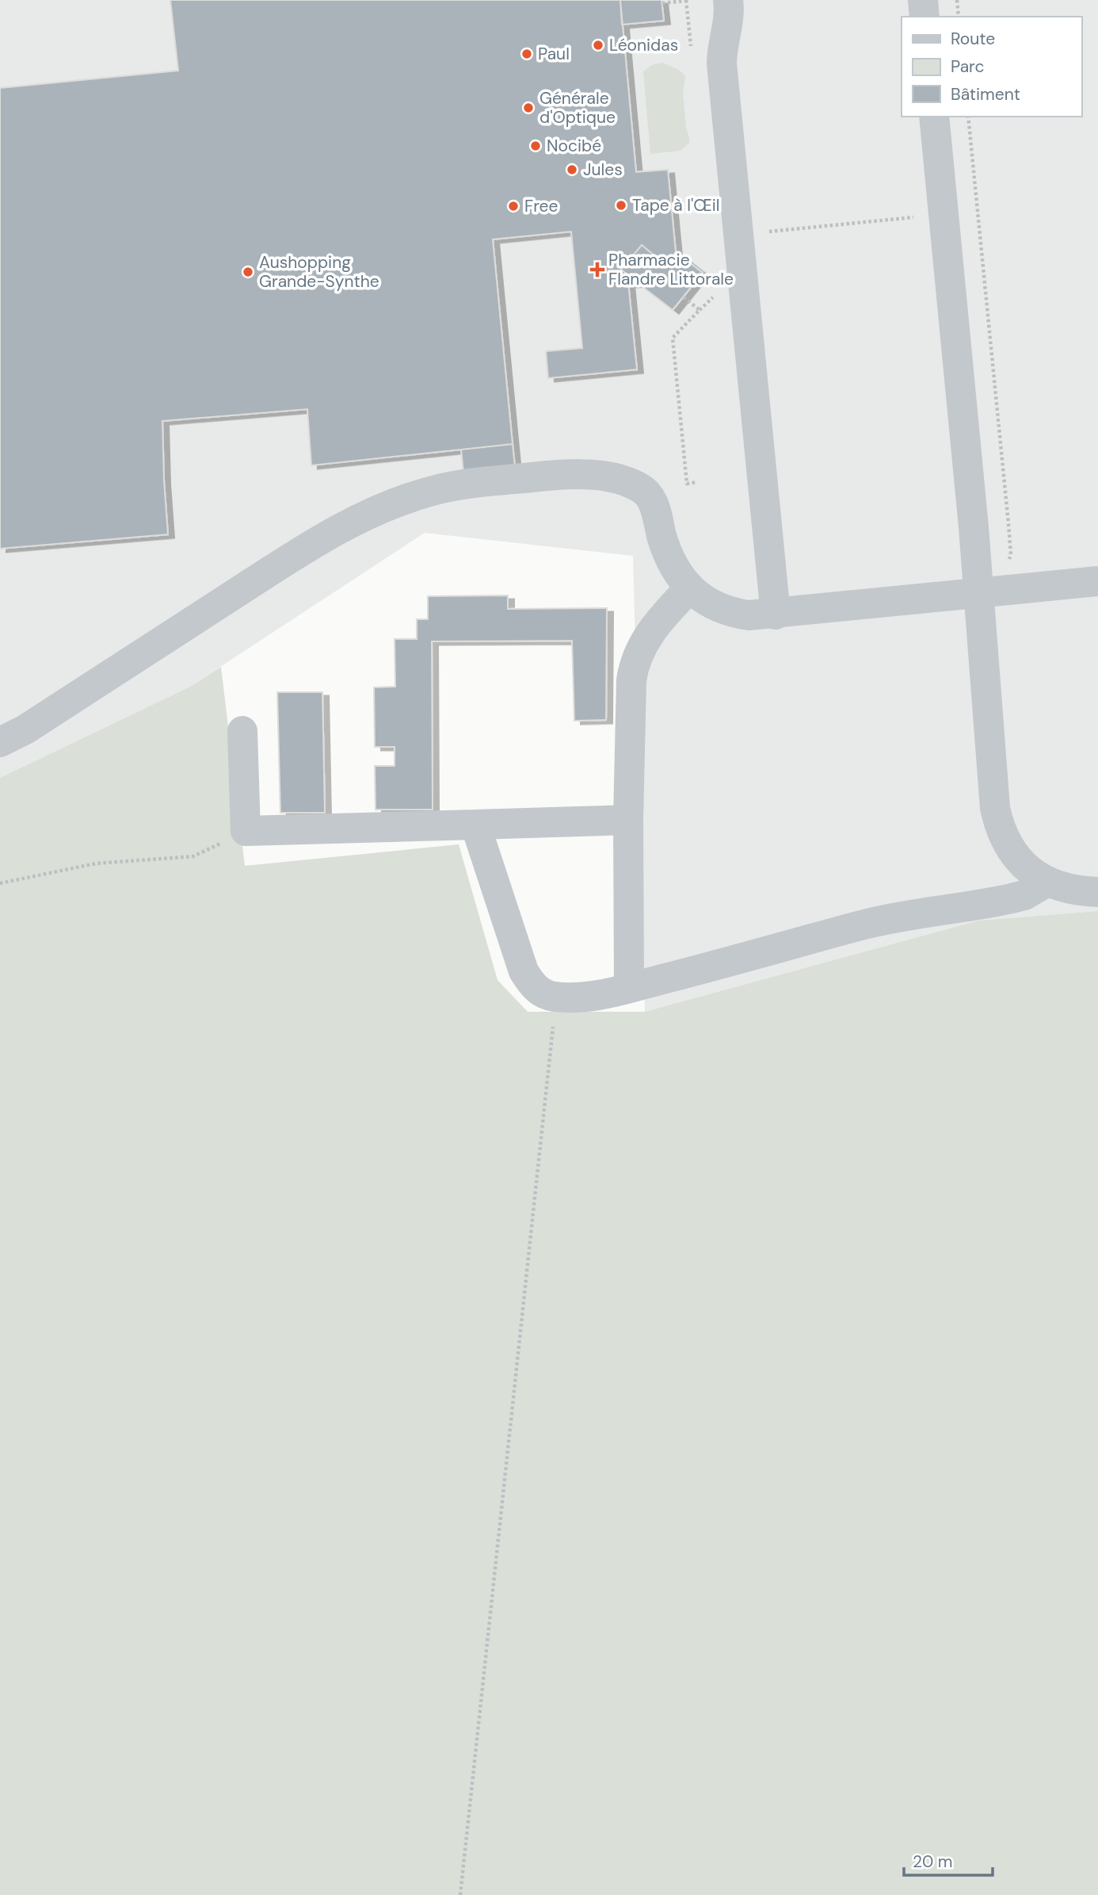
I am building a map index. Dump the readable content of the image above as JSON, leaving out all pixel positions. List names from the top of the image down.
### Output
{
  "places": {
    "other": [
      "Léonidas",
      "Paul",
      "Générale d'Optique",
      "Nocibé",
      "Jules",
      "Tape à l'Œil",
      "Free",
      "Aushopping Grande-Synthe"
    ],
    "health": ["Pharmacie Flandre Littorale"]
  },
  "legend": ["Route", "Parc", "Bâtiment"],
  "scale_bar": "20 m"
}
